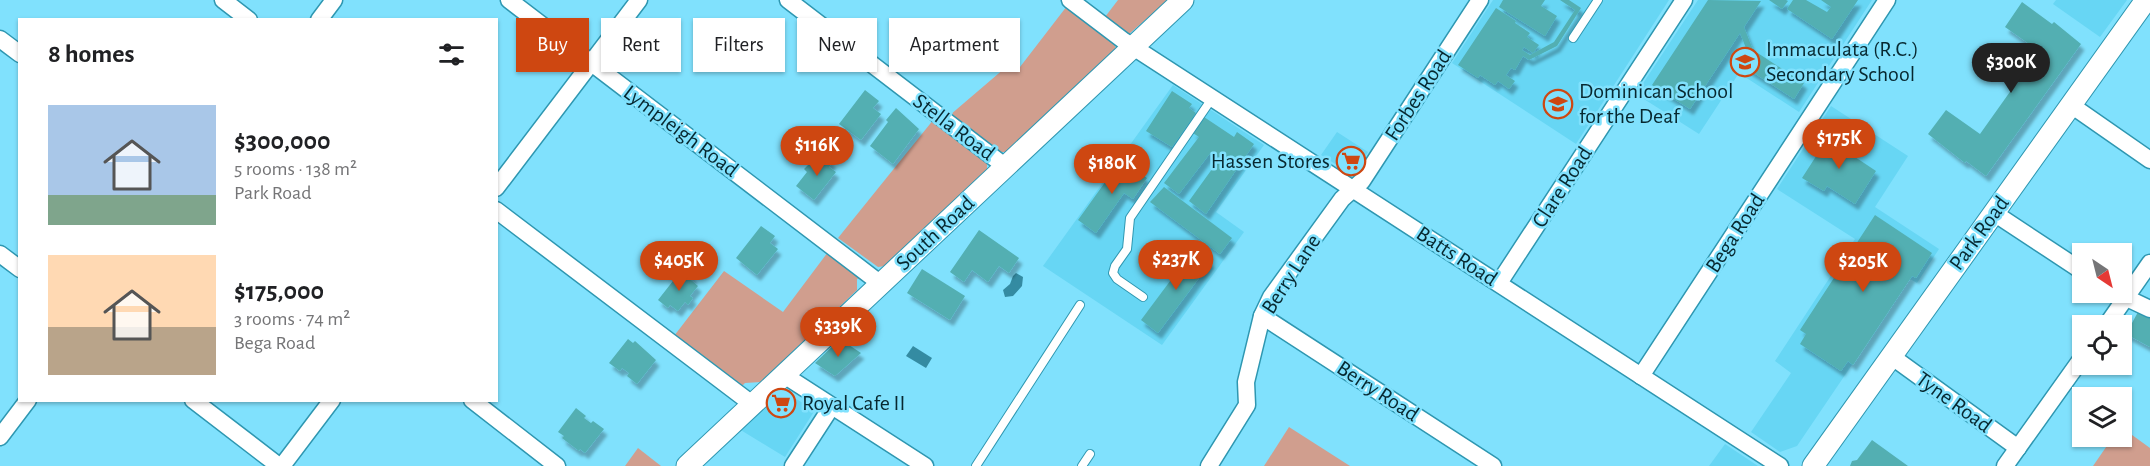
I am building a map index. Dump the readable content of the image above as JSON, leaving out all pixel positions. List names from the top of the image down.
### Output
{
  "streets": {
    "street": [
      "Forbes Road",
      "Stella Road",
      "Lympleigh Road",
      "Clare Road",
      "South Road",
      "Bega Road",
      "Park Road",
      "Batts Road",
      "Berry Lane",
      "Berry Road",
      "Tyne Road"
    ]
  },
  "crossings": [
    ["Forbes Road", "Batts Road"],
    ["Forbes Road", "Berry Lane"],
    ["Stella Road", "South Road"],
    ["Lympleigh Road", "South Road"],
    ["Clare Road", "Batts Road"],
    ["South Road", "Batts Road"],
    ["Bega Road", "Batts Road"],
    ["Park Road", "Tyne Road"],
    ["Batts Road", "Berry Lane"],
    ["Berry Lane", "Berry Road"]
  ],
  "places": {
    "school or university": ["Immaculata (R.C.) Secondary School", "Dominican School for the Deaf"],
    "supermarket": ["Hassen Stores", "Royal Cafe II"]
  },
  "north": "bottom right",
  "page": {
    "chip": [
      "Buy",
      "Rent",
      "Filters",
      "New",
      "Apartment"
    ],
    "heading": "8 homes",
    "price": [
      "$300K",
      "$175K",
      "$116K",
      "$180K",
      "$237K",
      "$405K",
      "$205K",
      "$339K"
    ],
    "list": [
      {
        "name": "$300,000",
        "note": "5 rooms · 138 m² · Park Road"
      },
      {
        "name": "$175,000",
        "note": "3 rooms · 74 m² · Bega Road"
      }
    ]
  }
}
